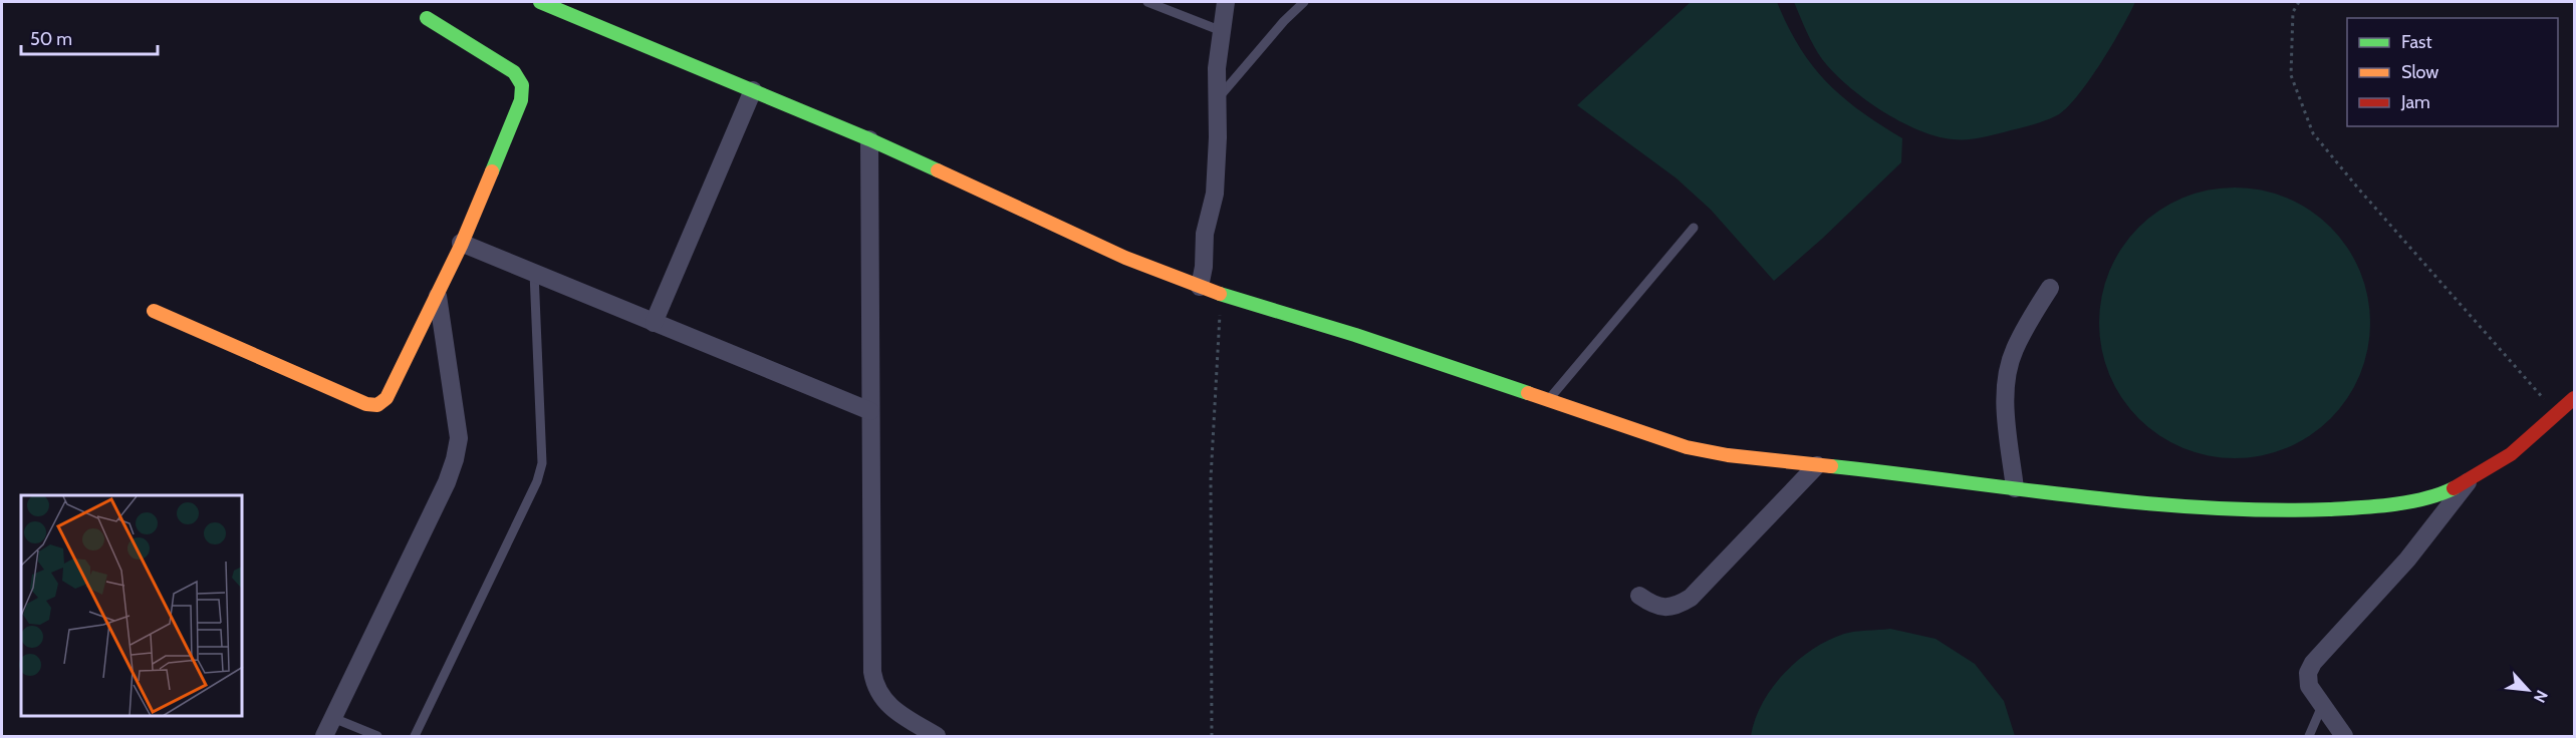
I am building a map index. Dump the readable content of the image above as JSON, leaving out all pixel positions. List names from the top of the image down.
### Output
{
  "legend": ["Fast", "Slow", "Jam"],
  "scale_bar": "50 m",
  "north": "bottom right"
}
